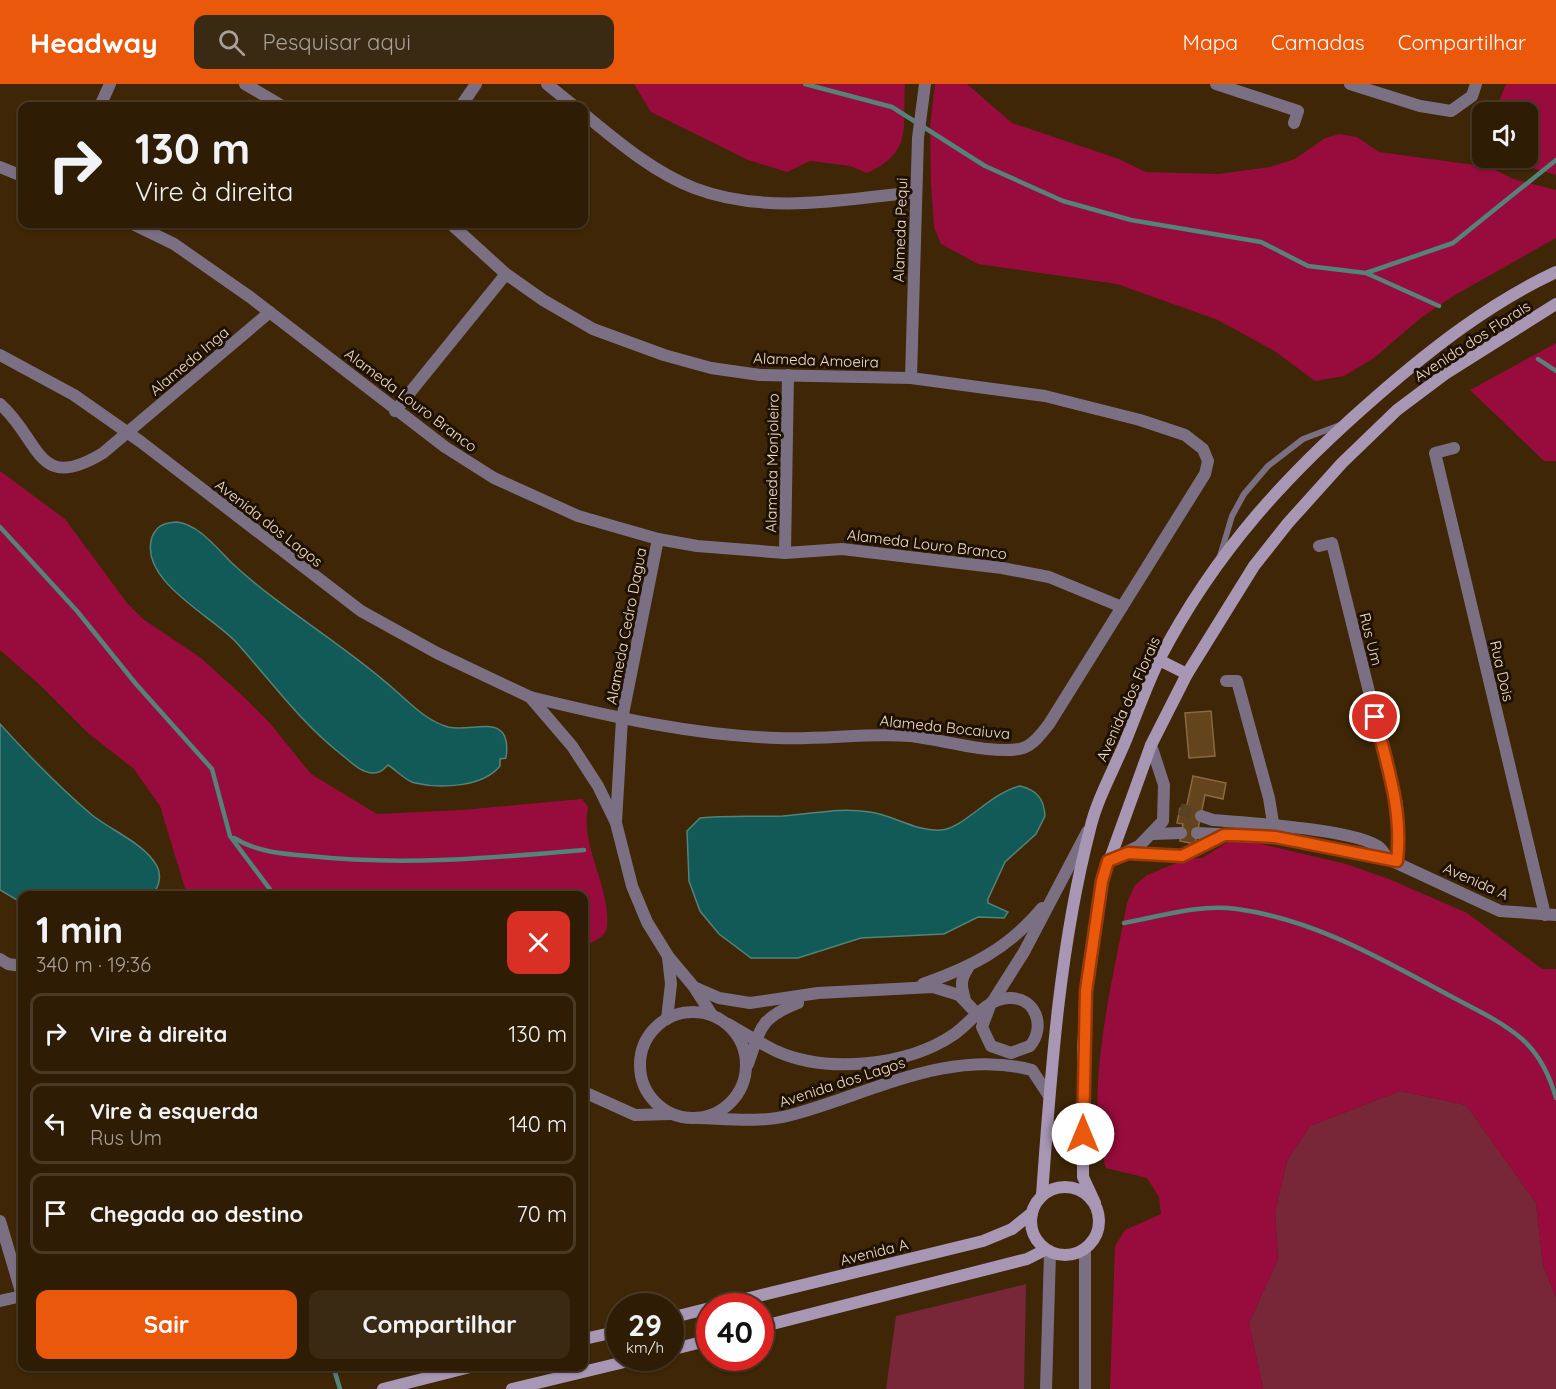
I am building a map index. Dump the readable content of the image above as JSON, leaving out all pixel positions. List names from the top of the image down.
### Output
{
  "streets": {
    "street": [
      "Alameda Pequi",
      "Avenida dos Florais",
      "Alameda Amoeira",
      "Alameda Inga",
      "Alameda Louro Branco",
      "Alameda Monjoleiro",
      "Avenida dos Lagos",
      "Alameda Cedro Dagua",
      "Rus Um",
      "Rua Dois",
      "Alameda Bocaiuva",
      "Avenida A"
    ]
  },
  "crossings": [
    ["Alameda Pequi", "Alameda Amoeira"],
    ["Avenida dos Florais", "Avenida A"],
    ["Alameda Amoeira", "Alameda Monjoleiro"],
    ["Alameda Amoeira", "Alameda Bocaiuva"],
    ["Alameda Inga", "Alameda Louro Branco"],
    ["Alameda Inga", "Avenida dos Lagos"],
    ["Alameda Louro Branco", "Alameda Monjoleiro"],
    ["Alameda Louro Branco", "Alameda Cedro Dagua"],
    ["Alameda Louro Branco", "Alameda Bocaiuva"],
    ["Avenida dos Lagos", "Alameda Cedro Dagua"],
    ["Avenida dos Lagos", "Alameda Bocaiuva"],
    ["Alameda Cedro Dagua", "Alameda Bocaiuva"],
    ["Rus Um", "Avenida A"],
    ["Rua Dois", "Avenida A"]
  ],
  "page": {
    "header": "Headway",
    "search": "Pesquisar aqui",
    "nav": ["Mapa", "Camadas", "Compartilhar"],
    "turn": ["130 m", "Vire à direita"],
    "heading": ["1 min", "340 m · 19:36"],
    "list": [
      {
        "name": "Vire à direita",
        "value": "130 m"
      },
      {
        "name": "Vire à esquerda",
        "note": "Rus Um",
        "value": "140 m"
      },
      {
        "name": "Chegada ao destino",
        "value": "70 m"
      }
    ],
    "buttons": ["Sair", "Compartilhar"],
    "speed": "29 km/h",
    "limit": "40"
  }
}
